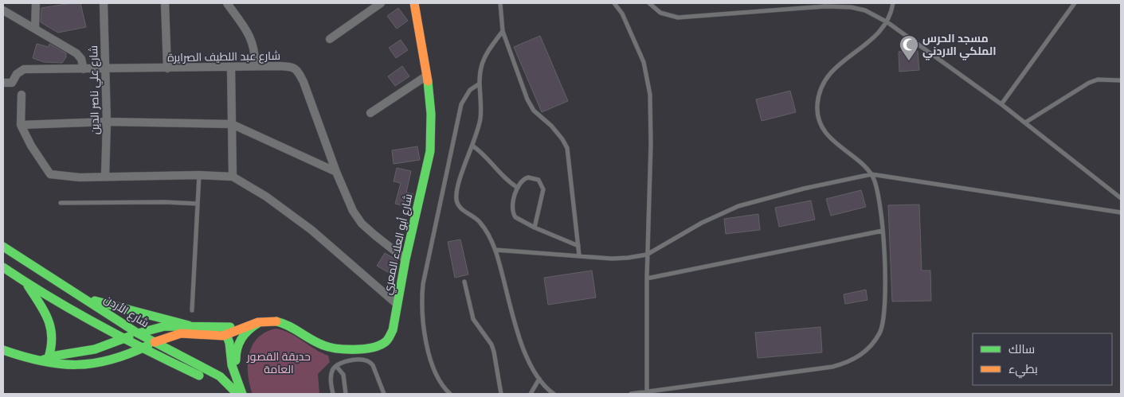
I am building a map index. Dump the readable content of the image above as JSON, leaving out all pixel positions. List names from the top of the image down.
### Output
{
  "streets": {
    "main road": ["شارع أبو العلاء المعري", "شارع الأردن"],
    "street": ["شارع عبد اللطيف الصرايرة", "شارع علي ناصر الدين"]
  },
  "crossings": [
    ["شارع عبد اللطيف الصرايرة", "شارع علي ناصر الدين"],
    ["شارع عبد اللطيف الصرايرة", "شارع أبو العلاء المعري"],
    ["شارع أبو العلاء المعري", "شارع الأردن"]
  ],
  "parks": ["حديقة القصور العامة"],
  "places": {
    "mosque": ["مسجد الحرس الملكي الاردني"]
  },
  "legend": ["سالك", "بطيء"]
}
